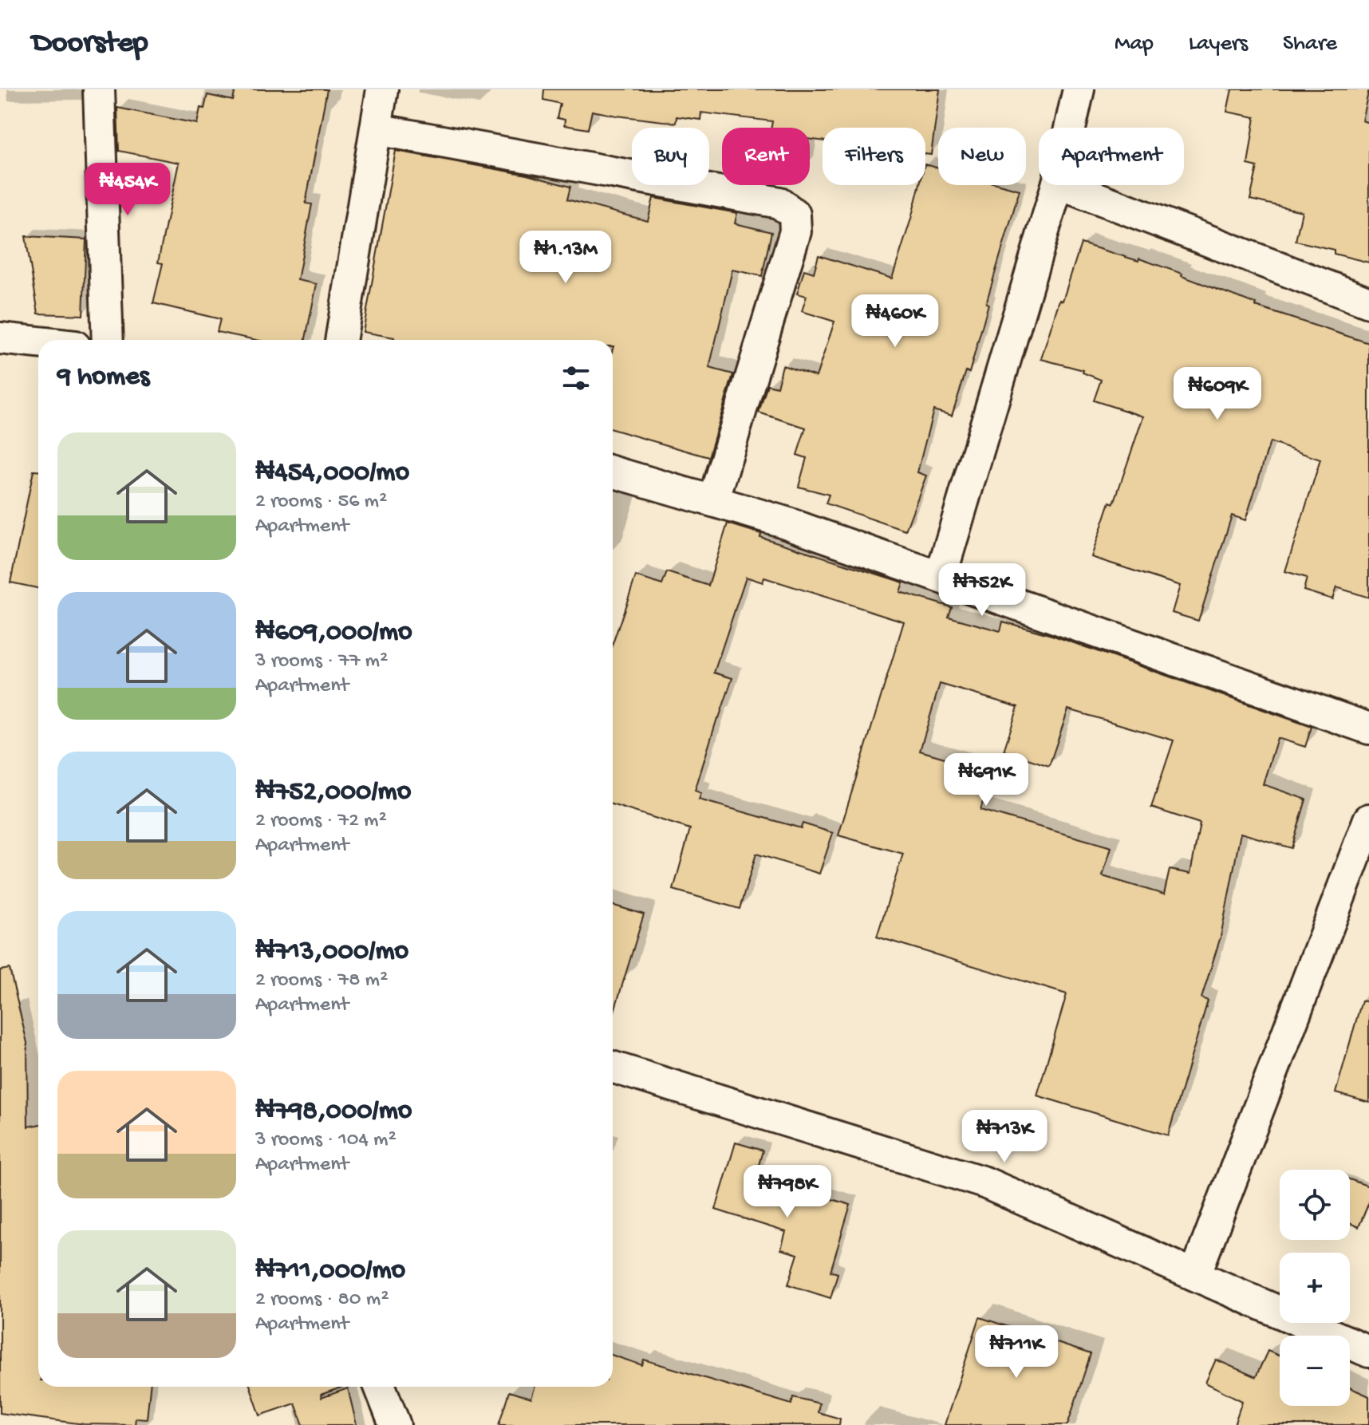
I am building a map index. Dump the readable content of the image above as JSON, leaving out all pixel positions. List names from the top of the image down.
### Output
{
  "page": {
    "header": "Doorstep",
    "nav": ["Map", "Layers", "Share"],
    "chip": [
      "Buy",
      "Rent",
      "Filters",
      "New",
      "Apartment"
    ],
    "price": [
      "₦454K",
      "₦1.13M",
      "₦460K",
      "₦609K",
      "₦752K",
      "₦691K",
      "₦713K",
      "₦798K",
      "₦711K"
    ],
    "heading": "9 homes",
    "list": [
      {
        "name": "₦454,000/mo",
        "note": "2 rooms · 56 m² · Apartment"
      },
      {
        "name": "₦609,000/mo",
        "note": "3 rooms · 77 m² · Apartment"
      },
      {
        "name": "₦752,000/mo",
        "note": "2 rooms · 72 m² · Apartment"
      },
      {
        "name": "₦713,000/mo",
        "note": "2 rooms · 78 m² · Apartment"
      },
      {
        "name": "₦798,000/mo",
        "note": "3 rooms · 104 m² · Apartment"
      },
      {
        "name": "₦711,000/mo",
        "note": "2 rooms · 80 m² · Apartment"
      }
    ],
    "map_buttons": ["+", "−"]
  }
}
